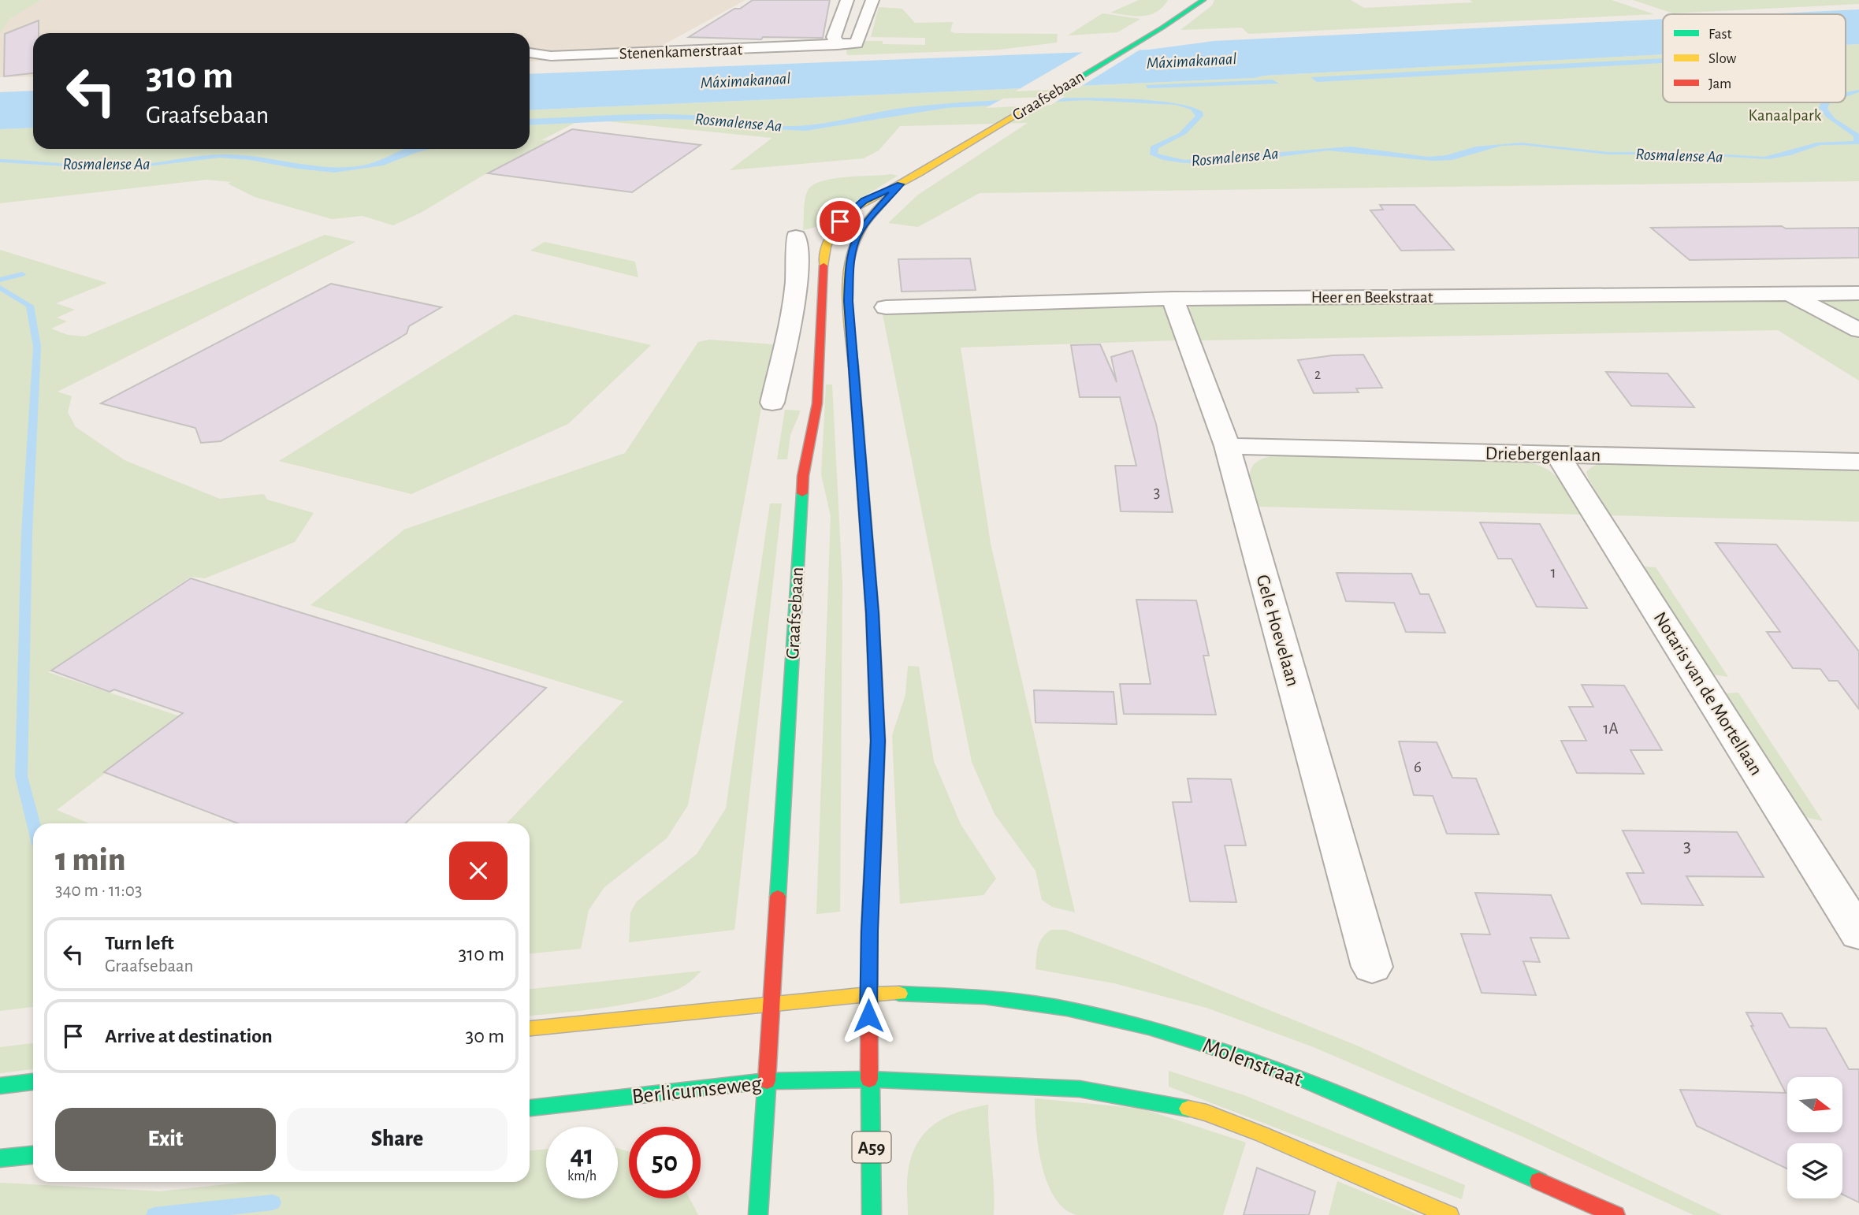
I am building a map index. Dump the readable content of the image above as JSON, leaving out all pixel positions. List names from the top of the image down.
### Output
{
  "streets": {
    "main road": [
      "Graafsebaan",
      "Molenstraat",
      "Berlicumseweg",
      "A59"
    ],
    "street": [
      "Stenenkamerstraat",
      "Heer en Beekstraat",
      "Driebergenlaan",
      "Gele Hoevelaan",
      "Notaris van de Mortellaan"
    ]
  },
  "crossings": [
    ["Graafsebaan", "Molenstraat"],
    ["Graafsebaan", "Berlicumseweg"],
    ["Graafsebaan", "A59"],
    ["Heer en Beekstraat", "Gele Hoevelaan"],
    ["Driebergenlaan", "Gele Hoevelaan"],
    ["Driebergenlaan", "Notaris van de Mortellaan"],
    ["Berlicumseweg", "A59"]
  ],
  "water": ["Máximakanaal", "Rosmalense Aa"],
  "parks": ["Kanaalpark"],
  "house_numbers": [
    "2",
    "3",
    "1",
    "1A",
    "6",
    "3"
  ],
  "legend": ["Fast", "Slow", "Jam"],
  "north": "right",
  "page": {
    "turn": ["310 m", "Graafsebaan"],
    "heading": ["1 min", "340 m · 11:03"],
    "list": [
      {
        "name": "Turn left",
        "note": "Graafsebaan",
        "value": "310 m"
      },
      {
        "name": "Arrive at destination",
        "value": "30 m"
      }
    ],
    "buttons": ["Exit", "Share"],
    "speed": "41 km/h",
    "limit": "50"
  }
}
